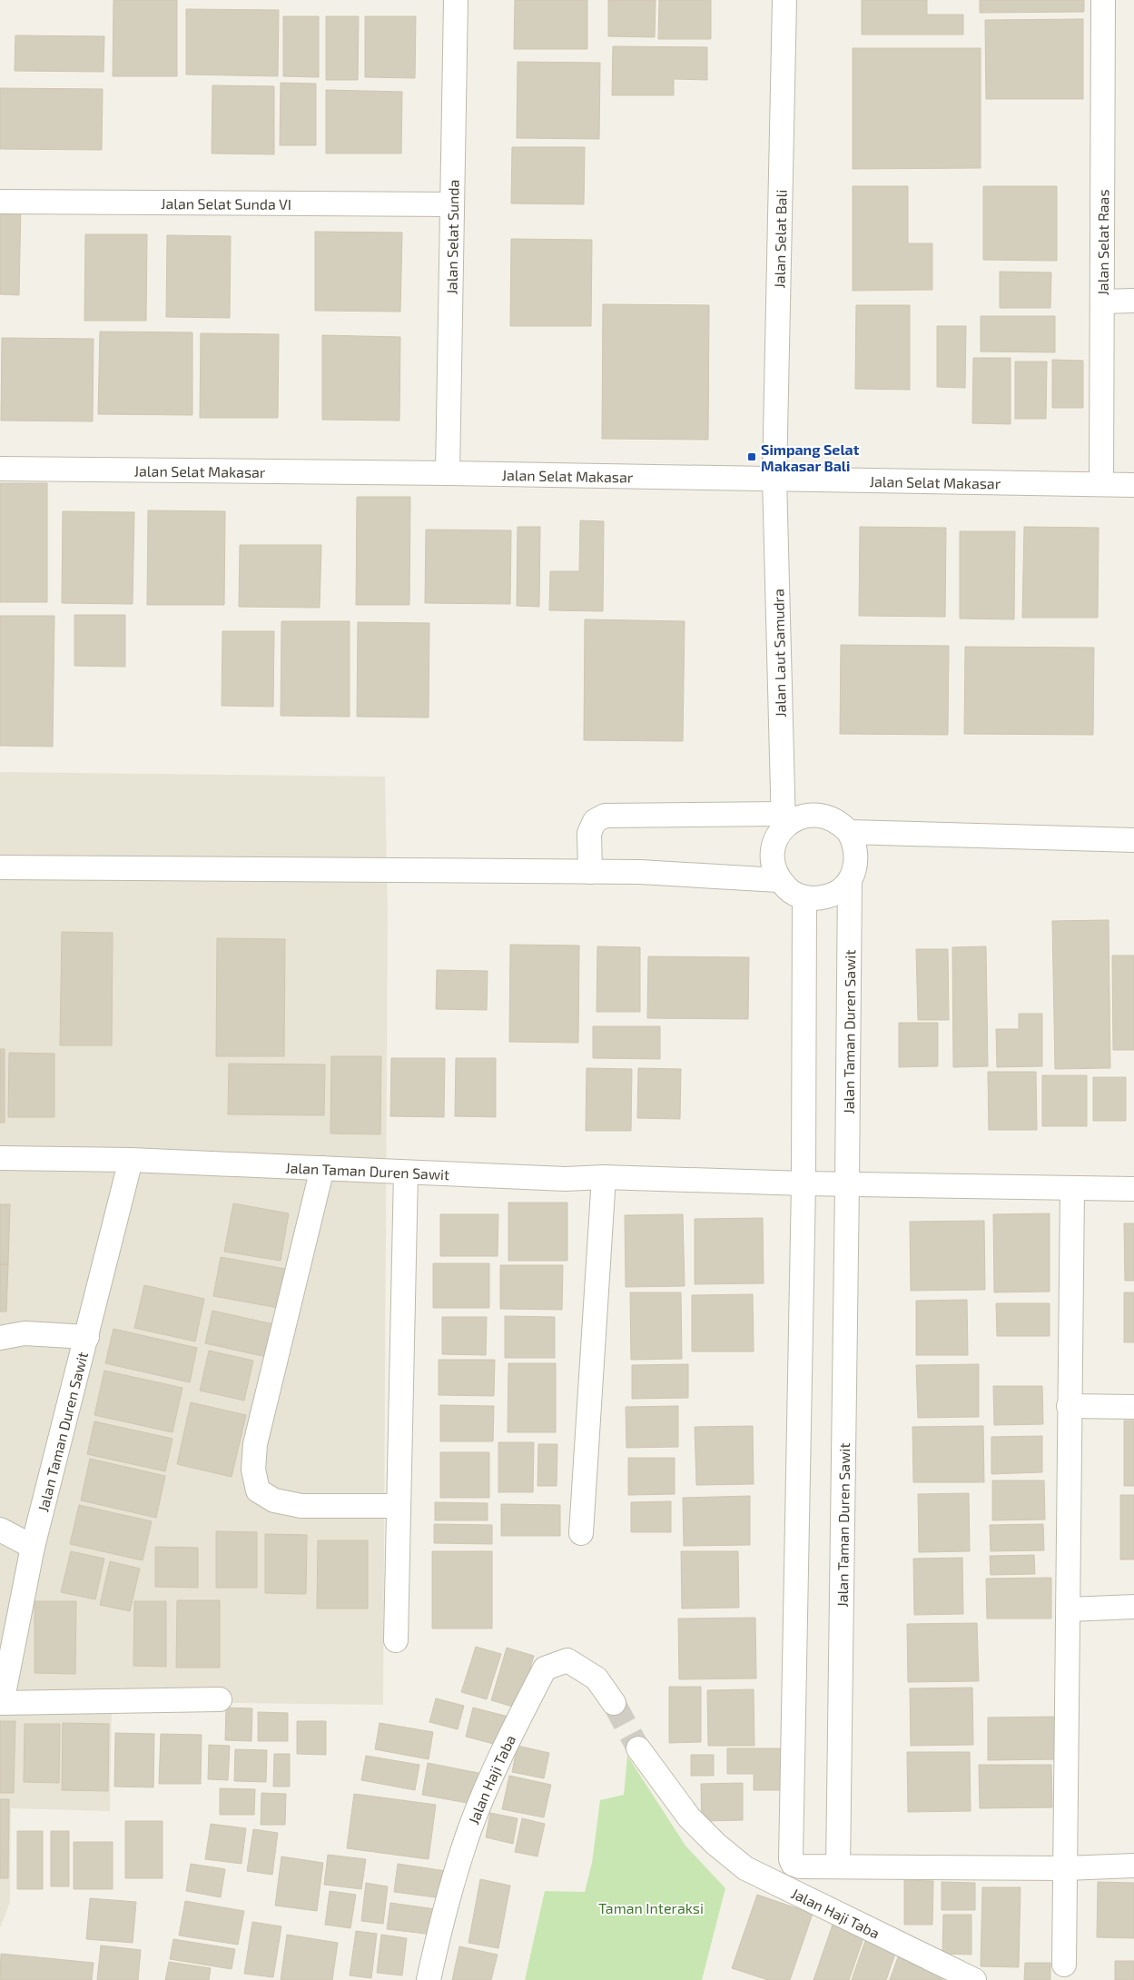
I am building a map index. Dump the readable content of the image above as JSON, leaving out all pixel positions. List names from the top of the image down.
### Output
{
  "streets": {
    "street": [
      "Jalan Selat Sunda VI",
      "Jalan Selat Sunda",
      "Jalan Selat Bali",
      "Jalan Selat Raas",
      "Jalan Selat Makasar",
      "Jalan Laut Samudra",
      "Jalan Taman Duren Sawit",
      "Jalan Haji Taba"
    ]
  },
  "crossings": [
    ["Jalan Selat Sunda VI", "Jalan Selat Sunda"],
    ["Jalan Selat Sunda", "Jalan Selat Makasar"],
    ["Jalan Selat Bali", "Jalan Selat Makasar"],
    ["Jalan Selat Bali", "Jalan Laut Samudra"],
    ["Jalan Selat Raas", "Jalan Selat Makasar"],
    ["Jalan Selat Makasar", "Jalan Laut Samudra"],
    ["Jalan Laut Samudra", "Jalan Taman Duren Sawit"]
  ],
  "parks": ["Taman Interaksi"],
  "places": {
    "transit": ["Simpang Selat Makasar Bali"]
  }
}
